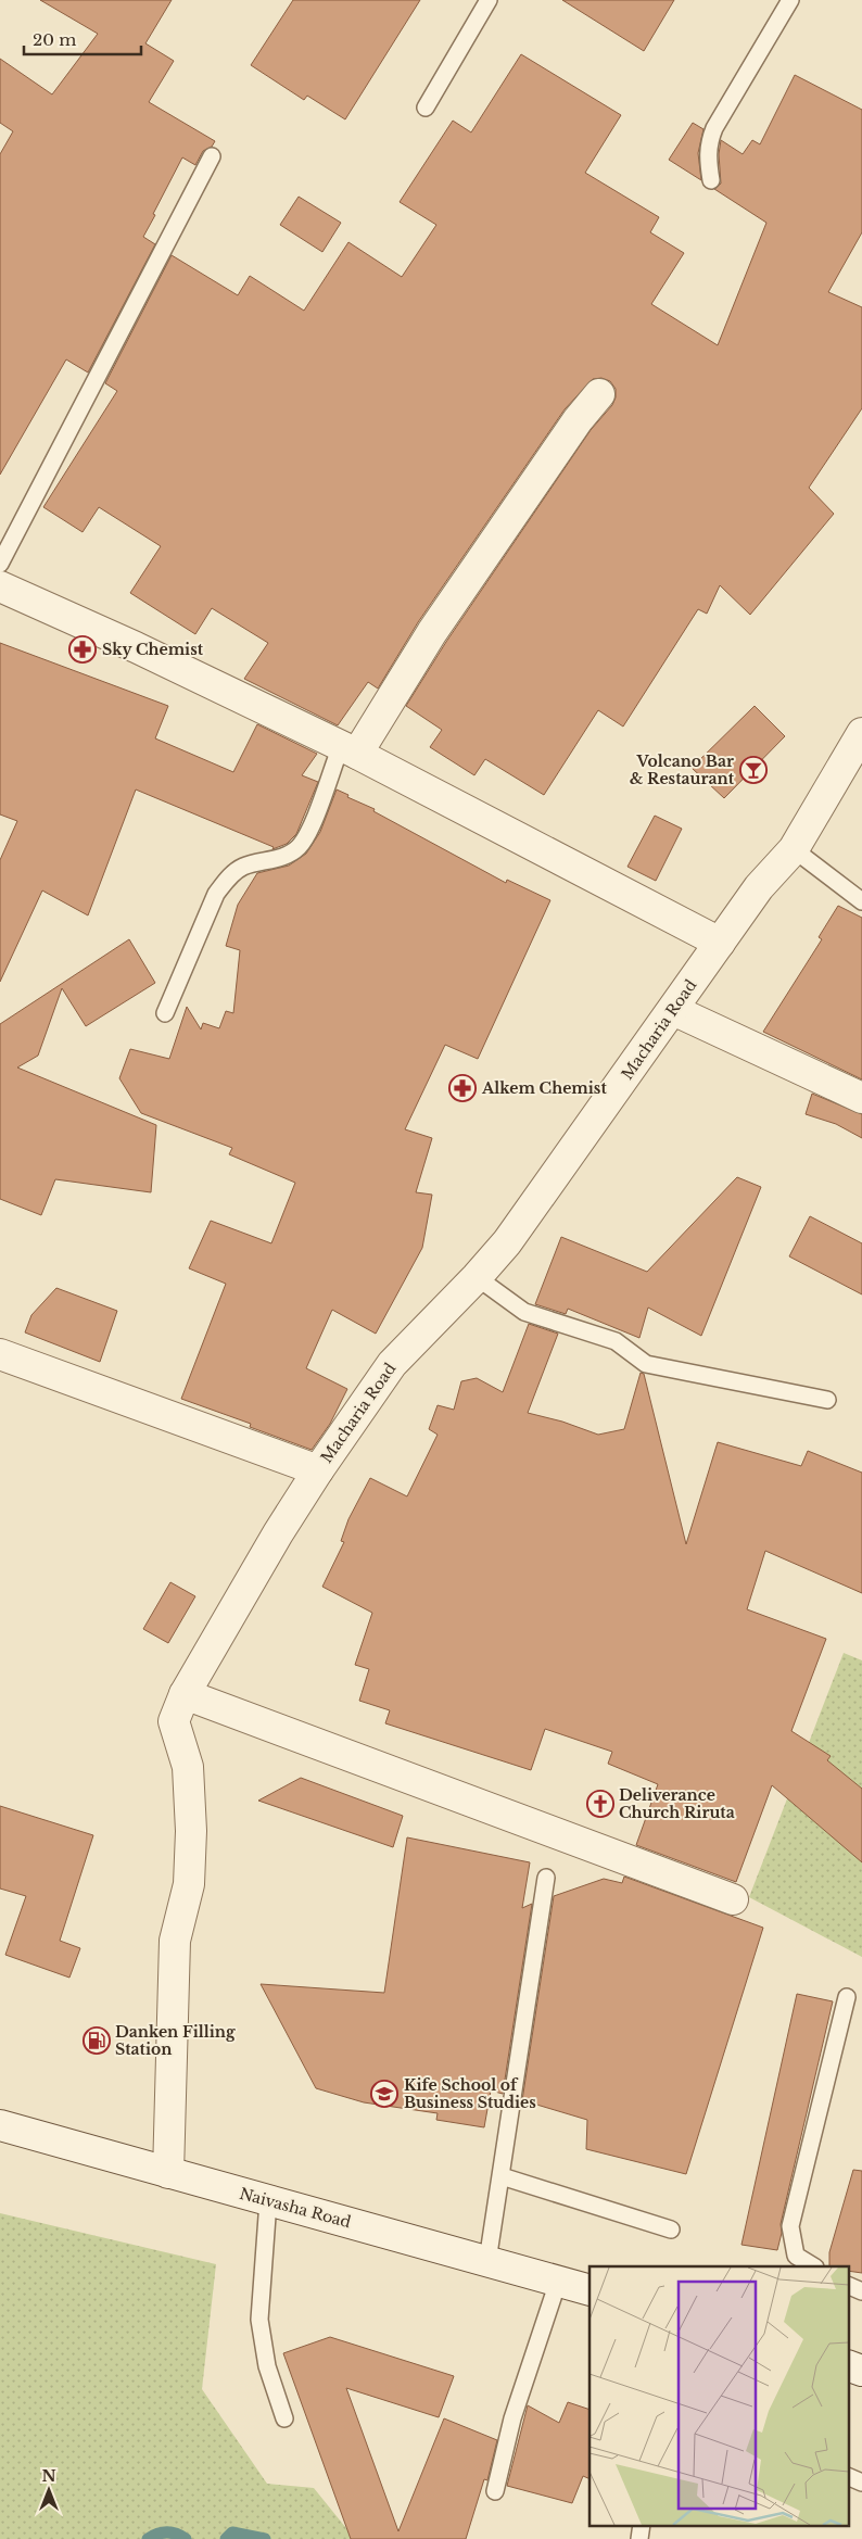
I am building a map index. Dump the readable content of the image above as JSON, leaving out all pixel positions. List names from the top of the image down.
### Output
{
  "streets": {
    "street": ["Macharia Road", "Naivasha Road"]
  },
  "crossings": [
    ["Macharia Road", "Naivasha Road"]
  ],
  "places": {
    "pharmacy": ["Sky Chemist", "Alkem Chemist"],
    "bar": ["Volcano Bar & Restaurant"],
    "church": ["Deliverance Church Riruta"],
    "fuel station": ["Danken Filling Station"],
    "school or university": ["Kife School of Business Studies"]
  },
  "scale_bar": "20 m",
  "north": "top"
}
